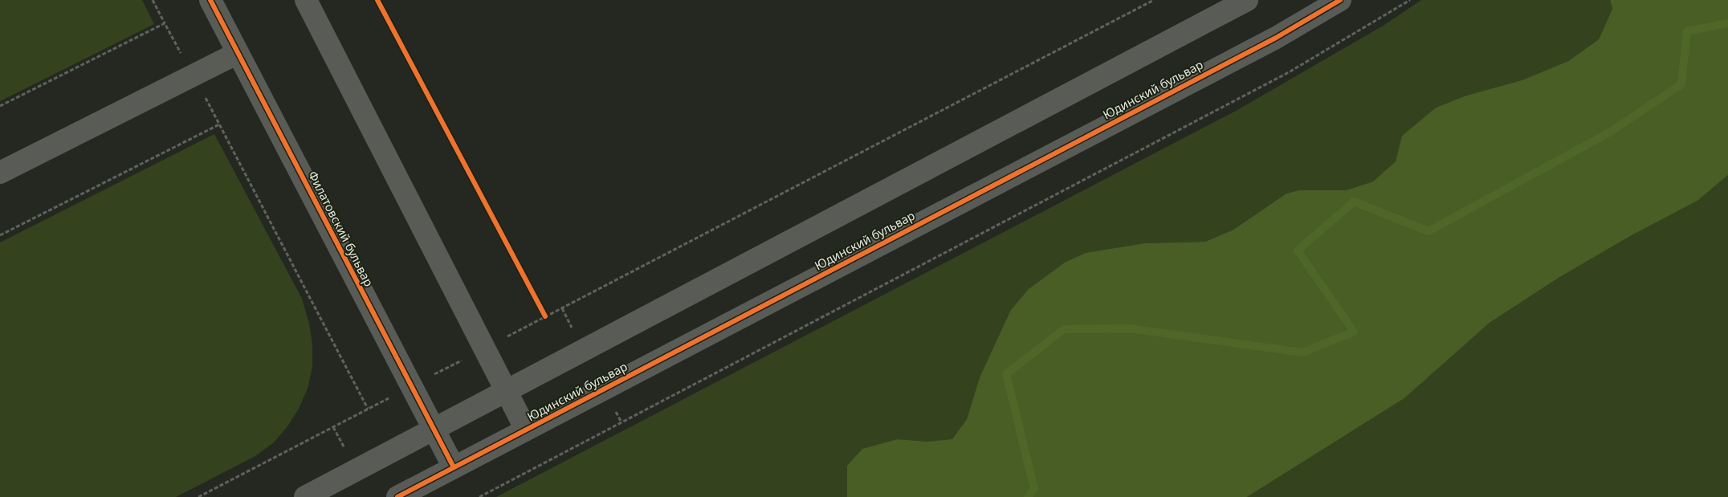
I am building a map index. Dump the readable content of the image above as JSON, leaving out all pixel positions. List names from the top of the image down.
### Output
{
  "streets": {
    "street": ["Юдинский бульвар", "Филатовский бульвар"]
  },
  "crossings": [
    ["Юдинский бульвар", "Филатовский бульвар"]
  ]
}
